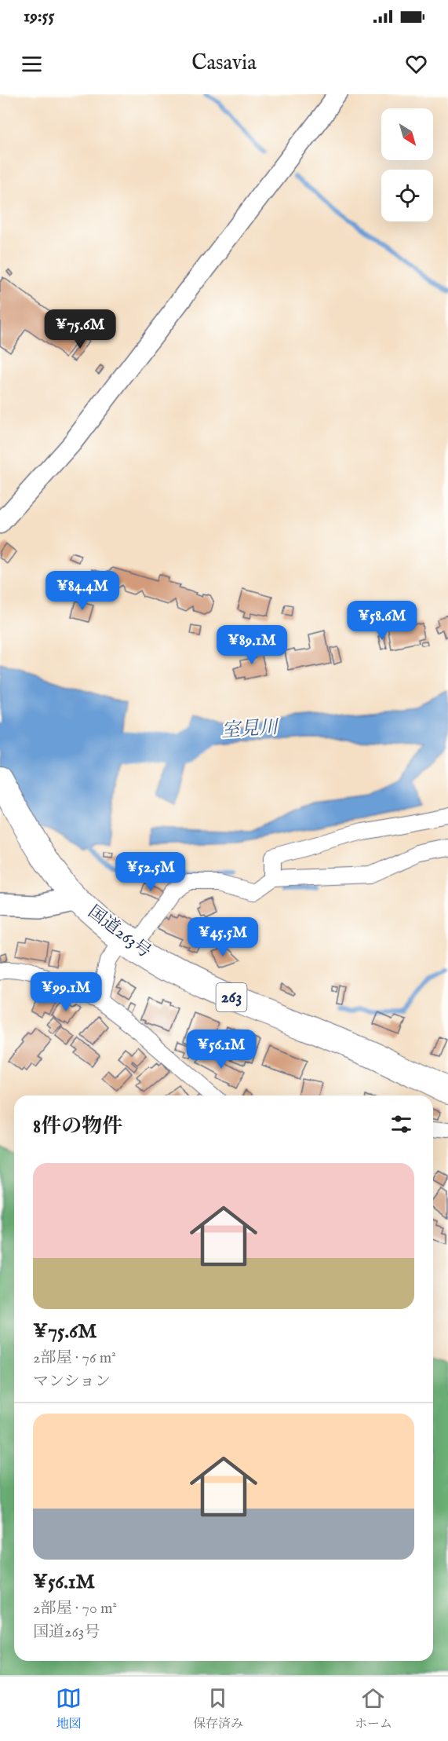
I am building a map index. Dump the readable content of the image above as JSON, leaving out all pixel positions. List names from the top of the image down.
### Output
{
  "streets": {
    "highway": ["国道263号", "263"]
  },
  "water": ["室見川"],
  "north": "bottom right",
  "page": {
    "status": "19:55",
    "header": "Casavia",
    "price": [
      "¥75.6M",
      "¥84.4M",
      "¥58.6M",
      "¥89.1M",
      "¥52.5M",
      "¥45.5M",
      "¥99.1M",
      "¥56.1M"
    ],
    "heading": "8件の物件",
    "list": [
      {
        "name": "¥75.6M",
        "note": "2部屋 · 76 m² · マンション"
      },
      {
        "name": "¥56.1M",
        "note": "2部屋 · 70 m² · 国道263号"
      }
    ],
    "tabs": ["地図", "保存済み", "ホーム"]
  }
}
